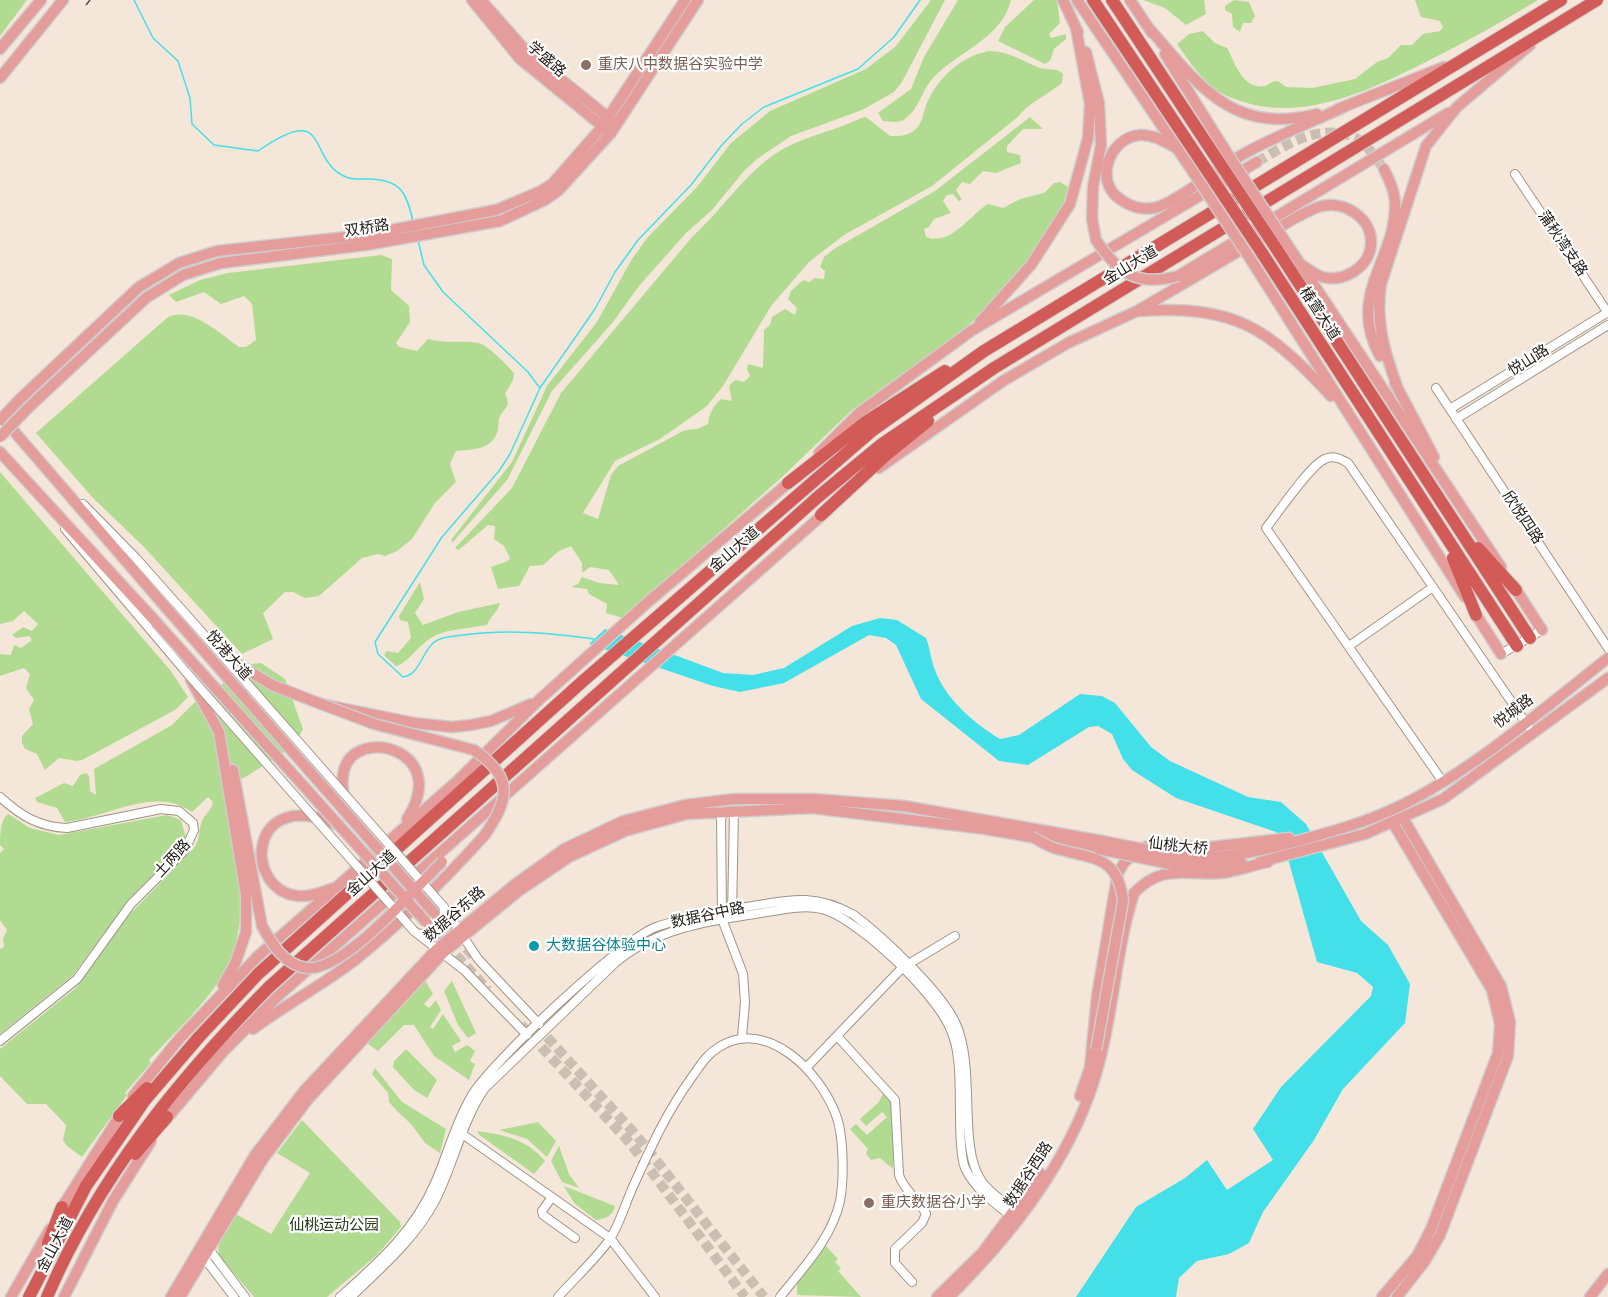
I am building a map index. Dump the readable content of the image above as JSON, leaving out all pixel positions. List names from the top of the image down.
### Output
{
  "streets": {
    "highway": ["金山大道", "椿萱大道"],
    "main road": [
      "学盛路",
      "双桥路",
      "悦港大道",
      "悦城路",
      "仙桃大桥",
      "数据谷东路",
      "数据谷西路"
    ],
    "street": [
      "蒲秋湾支路",
      "悦山路",
      "欣悦四路",
      "土两路",
      "数据谷中路"
    ]
  },
  "crossings": [
    ["学盛路", "双桥路"],
    ["双桥路", "悦港大道"],
    ["蒲秋湾支路", "悦山路"],
    ["悦山路", "欣悦四路"],
    ["悦城路", "仙桃大桥"],
    ["仙桃大桥", "数据谷东路"],
    ["数据谷中路", "数据谷西路"]
  ],
  "parks": ["仙桃运动公园"],
  "places": ["重庆八中数据谷实验中学", "大数据谷体验中心", "重庆数据谷小学"]
}
